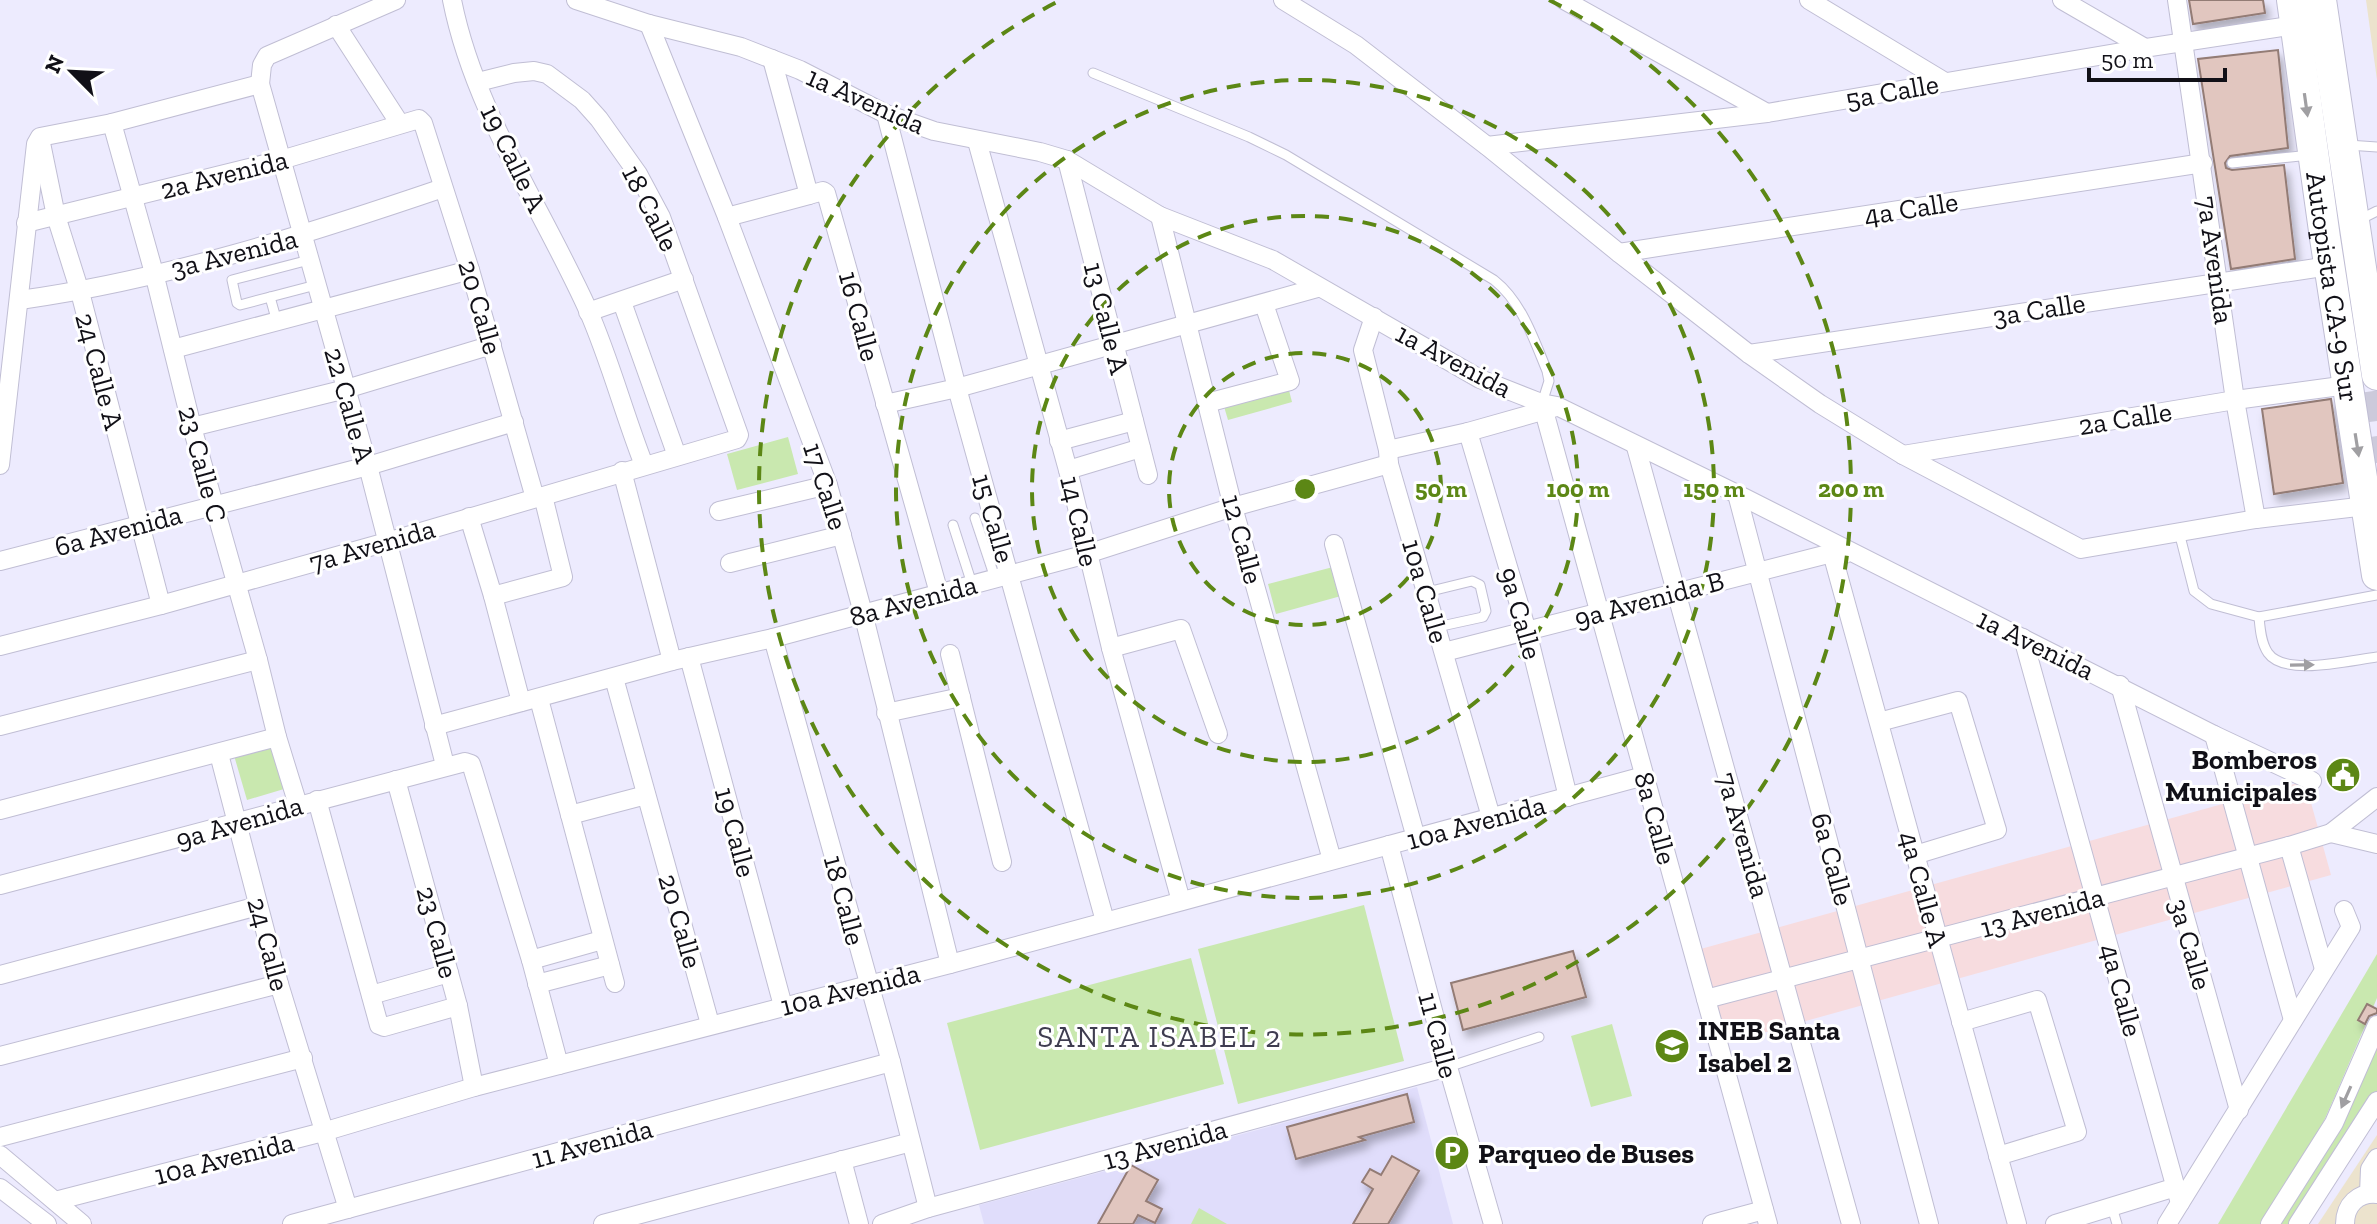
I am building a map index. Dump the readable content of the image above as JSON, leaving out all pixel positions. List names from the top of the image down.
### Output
{
  "streets": {
    "highway": ["Autopista CA-9 Sur"],
    "street": [
      "5a Calle",
      "1a Avenida",
      "19 Calle A",
      "2a Avenida",
      "18 Calle",
      "4a Calle",
      "3a Avenida",
      "7a Avenida",
      "20 Calle",
      "3a Calle",
      "16 Calle",
      "13 Calle A",
      "24 Calle A",
      "22 Calle A",
      "2a Calle",
      "23 Calle C",
      "17 Calle",
      "15 Calle",
      "14 Calle",
      "6a Avenida",
      "12 Calle",
      "10a Calle",
      "9a Avenida B",
      "8a Avenida",
      "9a Calle",
      "8a Calle",
      "9a Avenida",
      "10a Avenida",
      "19 Calle",
      "6a Calle",
      "4a Calle A",
      "13 Avenida",
      "23 Calle",
      "24 Calle",
      "11 Calle",
      "11 Avenida"
    ]
  },
  "crossings": [
    ["5a Calle", "7a Avenida"],
    ["5a Calle", "Autopista CA-9 Sur"],
    ["1a Avenida", "4a Calle"],
    ["1a Avenida", "7a Avenida"],
    ["1a Avenida", "3a Calle"],
    ["1a Avenida", "13 Calle A"],
    ["1a Avenida", "17 Calle"],
    ["1a Avenida", "15 Calle"],
    ["1a Avenida", "14 Calle"],
    ["1a Avenida", "12 Calle"],
    ["1a Avenida", "10a Calle"],
    ["1a Avenida", "9a Avenida B"],
    ["1a Avenida", "8a Avenida"],
    ["1a Avenida", "8a Calle"],
    ["1a Avenida", "6a Calle"],
    ["19 Calle A", "18 Calle"],
    ["19 Calle A", "7a Avenida"],
    ["2a Avenida", "20 Calle"],
    ["2a Avenida", "24 Calle A"],
    ["2a Avenida", "22 Calle A"],
    ["2a Avenida", "23 Calle C"],
    ["18 Calle", "7a Avenida"],
    ["18 Calle", "8a Avenida"],
    ["18 Calle", "10a Avenida"],
    ["18 Calle", "13 Avenida"],
    ["18 Calle", "11 Avenida"],
    ["4a Calle", "7a Avenida"],
    ["4a Calle", "13 Avenida"],
    ["3a Avenida", "20 Calle"],
    ["3a Avenida", "24 Calle A"],
    ["3a Avenida", "22 Calle A"],
    ["3a Avenida", "23 Calle C"],
    ["7a Avenida", "20 Calle"],
    ["7a Avenida", "3a Calle"],
    ["7a Avenida", "24 Calle A"],
    ["7a Avenida", "22 Calle A"],
    ["7a Avenida", "2a Calle"],
    ["7a Avenida", "23 Calle C"],
    ["7a Avenida", "9a Avenida B"],
    ["7a Avenida", "13 Avenida"],
    ["Autopista CA-9 Sur", "3a Calle"],
    ["Autopista CA-9 Sur", "2a Calle"],
    ["20 Calle", "6a Avenida"],
    ["20 Calle", "8a Avenida"],
    ["20 Calle", "10a Avenida"],
    ["3a Calle", "13 Avenida"],
    ["16 Calle", "8a Avenida"],
    ["24 Calle A", "6a Avenida"],
    ["22 Calle A", "6a Avenida"],
    ["22 Calle A", "8a Avenida"],
    ["22 Calle A", "9a Avenida"],
    ["23 Calle C", "6a Avenida"],
    ["23 Calle C", "9a Avenida"],
    ["17 Calle", "8a Avenida"],
    ["17 Calle", "10a Avenida"],
    ["15 Calle", "8a Avenida"],
    ["15 Calle", "10a Avenida"],
    ["14 Calle", "8a Avenida"],
    ["14 Calle", "10a Avenida"],
    ["12 Calle", "8a Avenida"],
    ["12 Calle", "10a Avenida"],
    ["10a Calle", "9a Avenida B"],
    ["10a Calle", "8a Avenida"],
    ["10a Calle", "10a Avenida"],
    ["9a Avenida B", "9a Calle"],
    ["9a Avenida B", "8a Calle"],
    ["9a Avenida B", "6a Calle"],
    ["9a Avenida B", "4a Calle A"],
    ["8a Avenida", "9a Calle"],
    ["8a Avenida", "8a Calle"],
    ["8a Avenida", "19 Calle"],
    ["9a Calle", "10a Avenida"],
    ["8a Calle", "10a Avenida"],
    ["8a Calle", "13 Avenida"],
    ["9a Avenida", "23 Calle"],
    ["9a Avenida", "24 Calle"],
    ["10a Avenida", "19 Calle"],
    ["10a Avenida", "23 Calle"],
    ["10a Avenida", "24 Calle"],
    ["10a Avenida", "11 Calle"],
    ["6a Calle", "13 Avenida"],
    ["4a Calle A", "13 Avenida"],
    ["13 Avenida", "11 Calle"],
    ["24 Calle", "11 Avenida"]
  ],
  "districts": ["SANTA ISABEL 2"],
  "places": {
    "public building": ["Bomberos Municipales"],
    "school or university": ["INEB Santa Isabel 2"],
    "parking": ["Parqueo de Buses"]
  },
  "scale_bar": "50 m",
  "north": "top left",
  "rings": [
    "50 m",
    "100 m",
    "150 m",
    "200 m"
  ]
}
